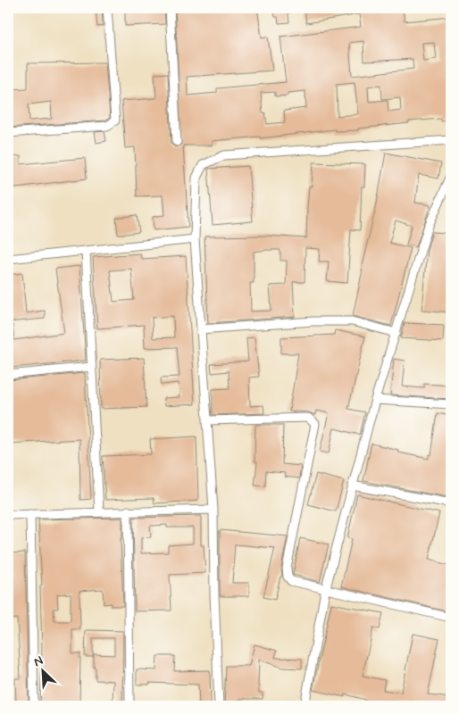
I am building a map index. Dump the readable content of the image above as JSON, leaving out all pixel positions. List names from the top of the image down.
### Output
{
  "north": "top left"
}
